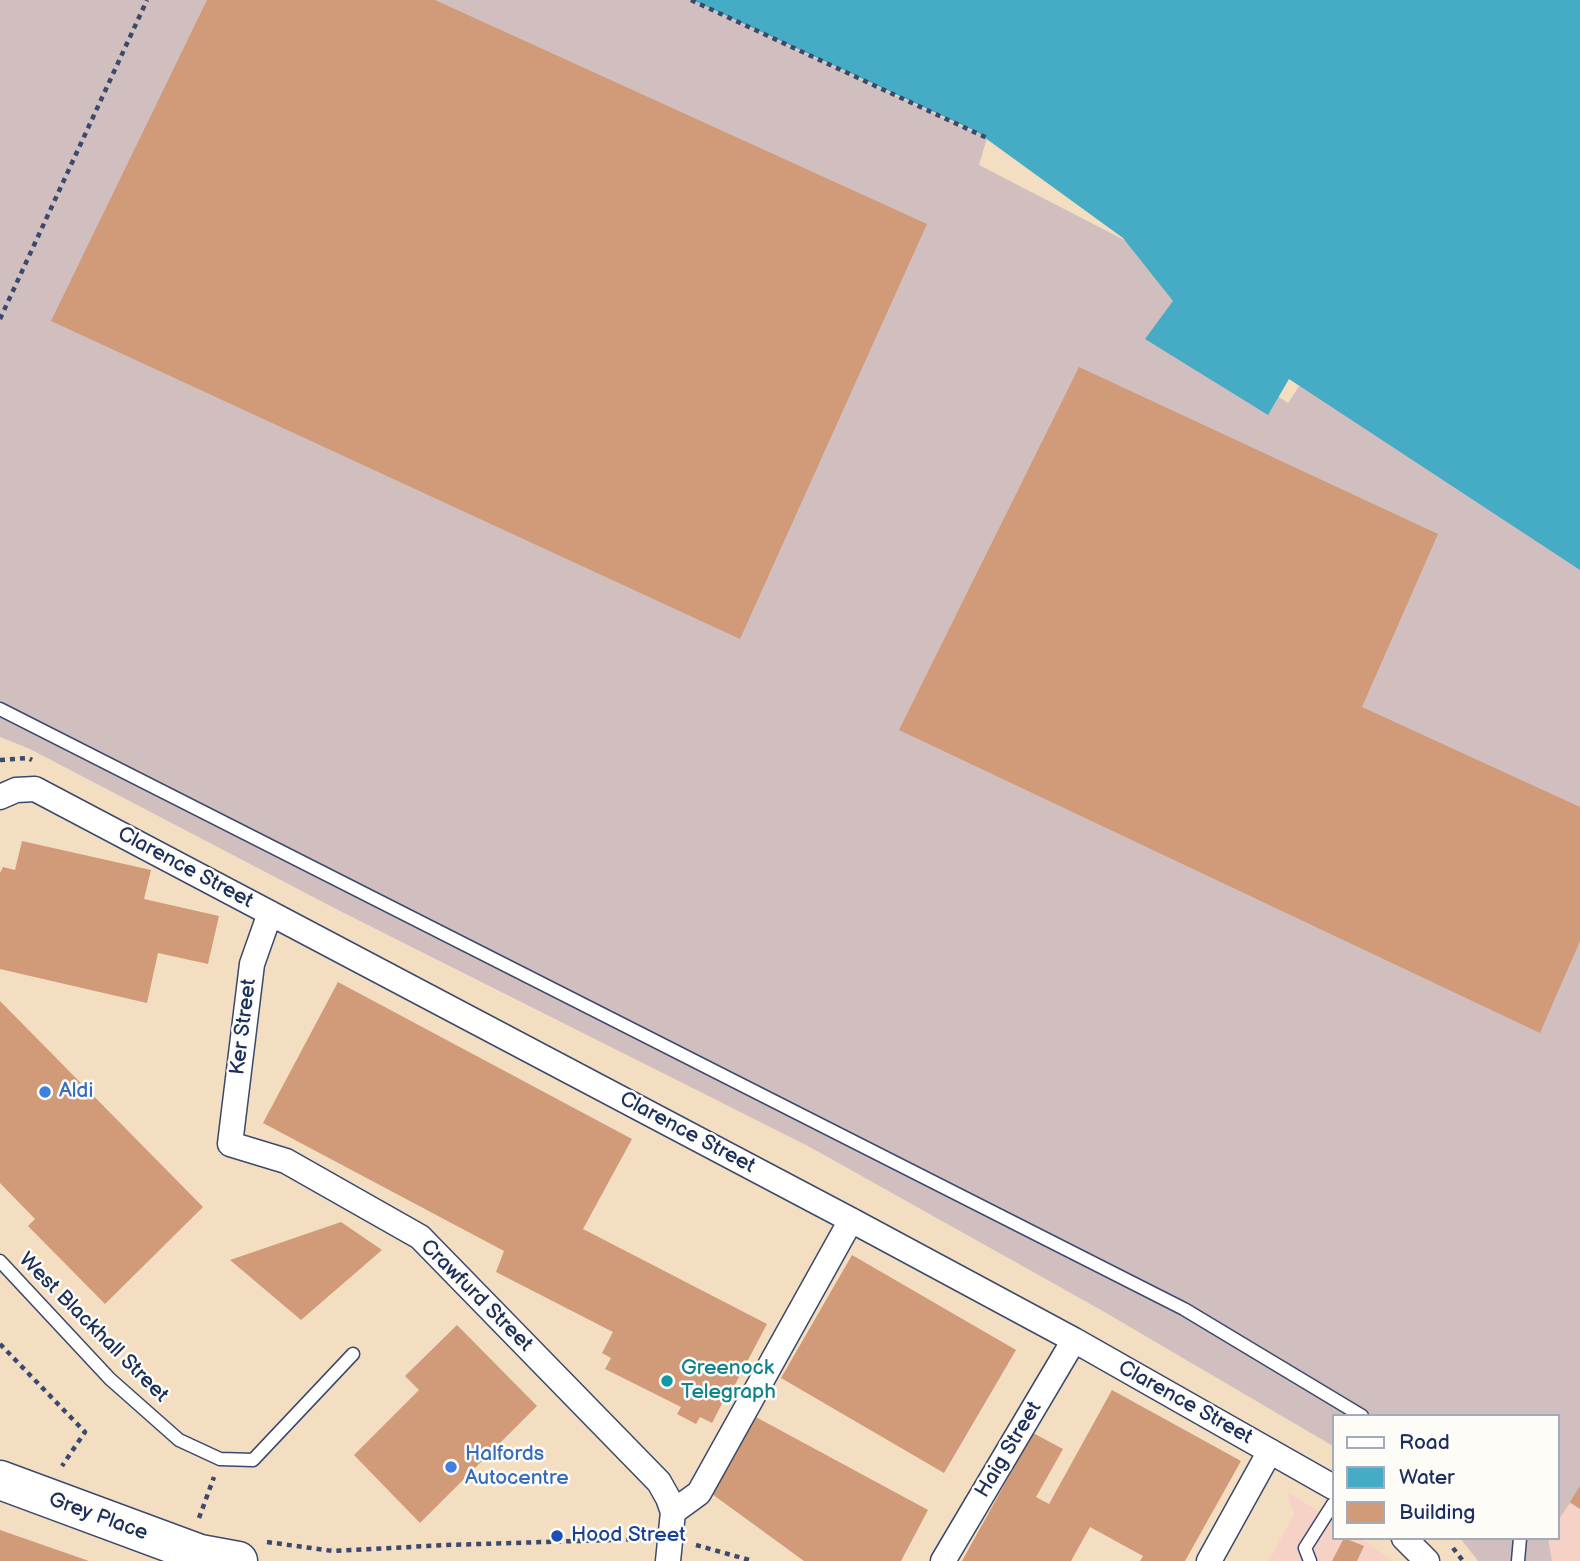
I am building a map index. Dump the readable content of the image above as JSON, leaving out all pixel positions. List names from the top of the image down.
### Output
{
  "streets": {
    "main road": ["Grey Place"],
    "street": [
      "Clarence Street",
      "Ker Street",
      "Crawfurd Street",
      "Haig Street"
    ],
    "lane": ["West Blackhall Street"]
  },
  "crossings": [
    ["Clarence Street", "Ker Street"],
    ["Clarence Street", "Haig Street"],
    ["Ker Street", "Crawfurd Street"]
  ],
  "places": [
    "Aldi",
    "Greenock Telegraph",
    "Halfords Autocentre",
    "Hood Street"
  ],
  "legend": ["Road", "Water", "Building"]
}
